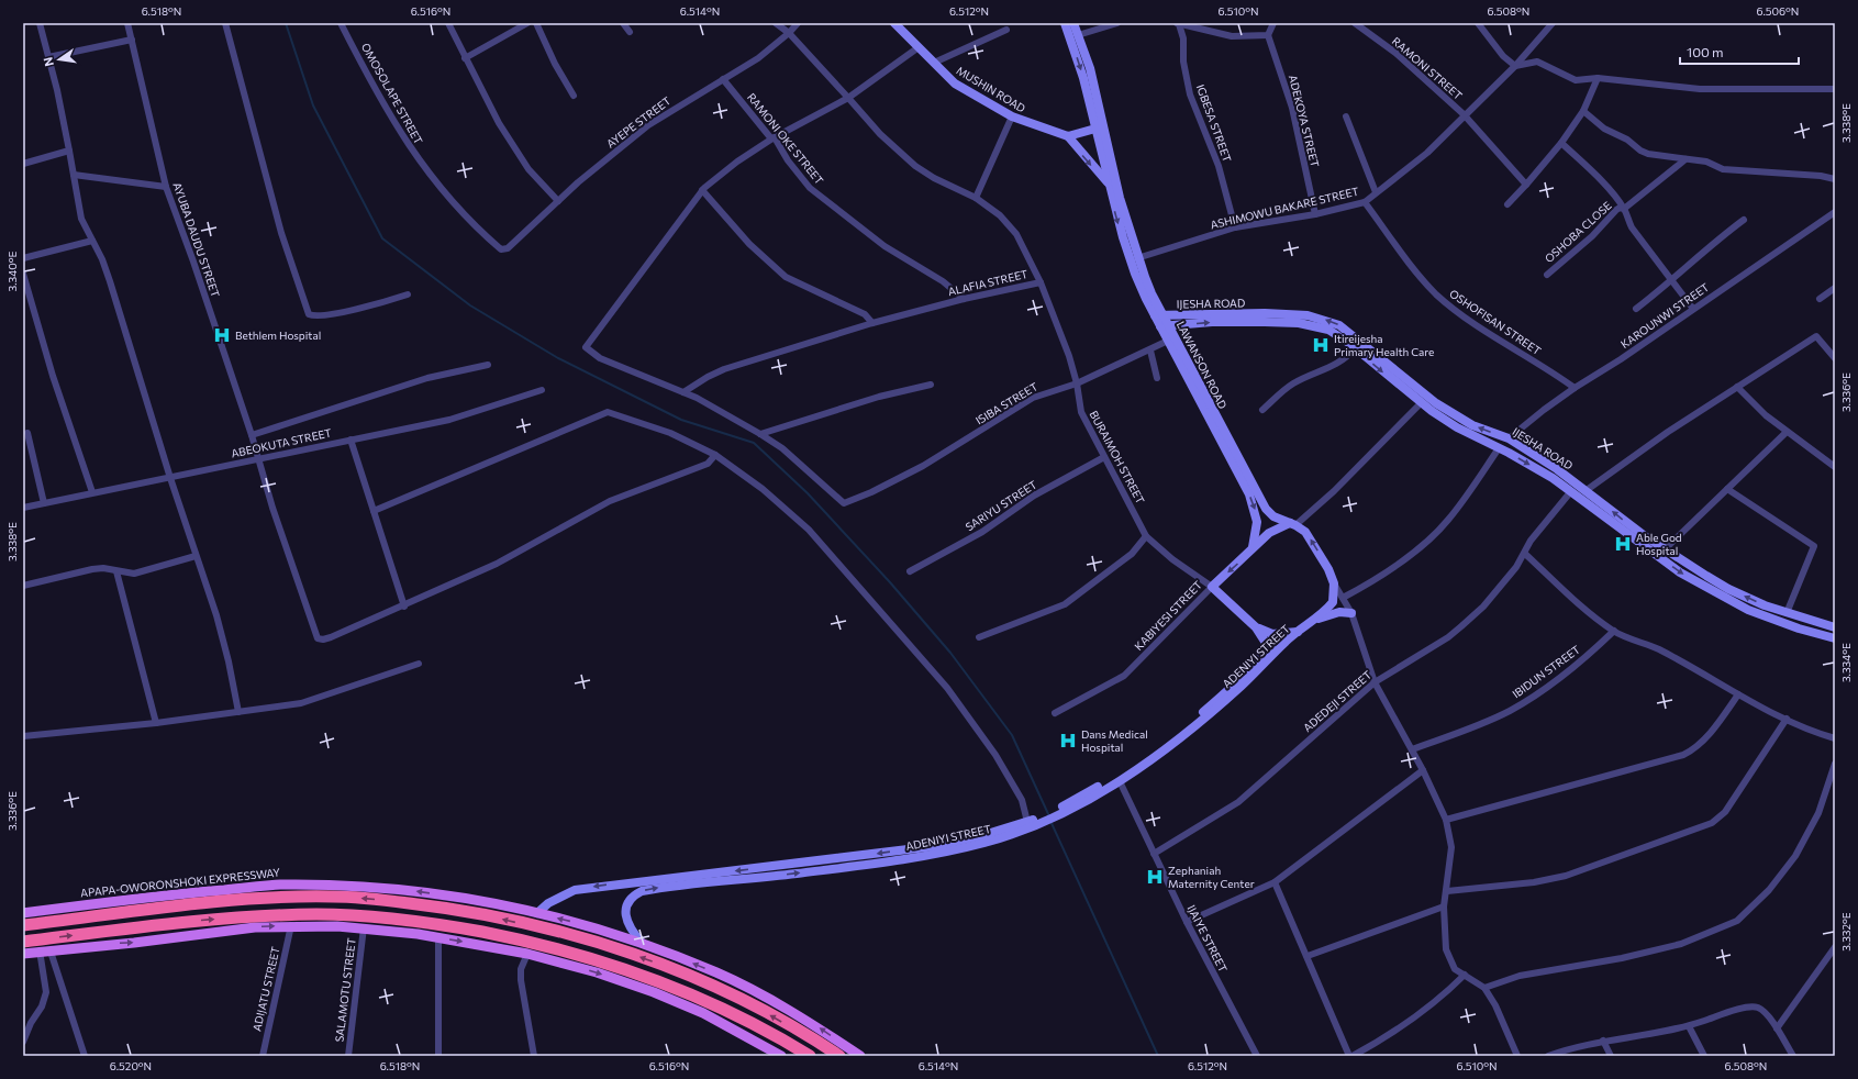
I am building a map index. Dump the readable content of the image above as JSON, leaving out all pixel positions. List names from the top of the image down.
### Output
{
  "streets": {
    "highway": ["APAPA-OWORONSHOKI EXPRESSWAY"],
    "main road": [
      "MUSHIN ROAD",
      "IJESHA ROAD",
      "LAWANSON ROAD",
      "KABIYESI STREET",
      "ADENIYI STREET"
    ],
    "street": [
      "RAMONI STREET",
      "OMOSOLAPE STREET",
      "ADEKOYA STREET",
      "AYEPE STREET",
      "IGBESA STREET",
      "RAMONI OKE STREET",
      "ASHIMOWU BAKARE STREET",
      "OSHOBA CLOSE",
      "AYUBA DAUDU STREET",
      "ALAFIA STREET",
      "KAROUNWI STREET",
      "OSHOFISAN STREET",
      "ISIBA STREET",
      "ABEOKUTA STREET",
      "BURAIMOH STREET",
      "SARIYU STREET",
      "IBIDUN STREET",
      "ADEDEJI STREET",
      "IJAIYE STREET",
      "ADIJATU STREET",
      "SALAMOTU STREET"
    ]
  },
  "crossings": [
    ["RAMONI STREET", "ASHIMOWU BAKARE STREET"],
    ["OMOSOLAPE STREET", "AYEPE STREET"],
    ["ADEKOYA STREET", "ASHIMOWU BAKARE STREET"],
    ["AYEPE STREET", "RAMONI OKE STREET"],
    ["AYEPE STREET", "ALAFIA STREET"],
    ["IGBESA STREET", "ASHIMOWU BAKARE STREET"],
    ["RAMONI OKE STREET", "ALAFIA STREET"],
    ["ASHIMOWU BAKARE STREET", "OSHOFISAN STREET"],
    ["ASHIMOWU BAKARE STREET", "LAWANSON ROAD"],
    ["AYUBA DAUDU STREET", "ABEOKUTA STREET"],
    ["ALAFIA STREET", "BURAIMOH STREET"],
    ["IJESHA ROAD", "KAROUNWI STREET"],
    ["IJESHA ROAD", "LAWANSON ROAD"],
    ["IJESHA ROAD", "ADEDEJI STREET"],
    ["KAROUNWI STREET", "OSHOFISAN STREET"],
    ["LAWANSON ROAD", "BURAIMOH STREET"],
    ["LAWANSON ROAD", "KABIYESI STREET"],
    ["LAWANSON ROAD", "ADENIYI STREET"],
    ["ISIBA STREET", "BURAIMOH STREET"],
    ["BURAIMOH STREET", "SARIYU STREET"],
    ["BURAIMOH STREET", "KABIYESI STREET"],
    ["BURAIMOH STREET", "ADENIYI STREET"],
    ["KABIYESI STREET", "ADENIYI STREET"],
    ["ADENIYI STREET", "APAPA-OWORONSHOKI EXPRESSWAY"],
    ["ADENIYI STREET", "IJAIYE STREET"],
    ["ADEDEJI STREET", "IJAIYE STREET"]
  ],
  "places": {
    "hospital": [
      "Bethlem Hospital",
      "Itireijesha Primary Health Care",
      "Able God Hospital",
      "Dans Medical Hospital",
      "Zephaniah Maternity Center"
    ]
  },
  "scale_bar": "100 m",
  "north": "left",
  "coordinates": [
    "6.518°N",
    "6.516°N",
    "6.514°N",
    "6.512°N",
    "6.510°N",
    "6.508°N",
    "6.506°N",
    "3.338°E",
    "3.340°E",
    "3.336°E",
    "3.334°E",
    "3.332°E",
    "6.520°N"
  ]
}
